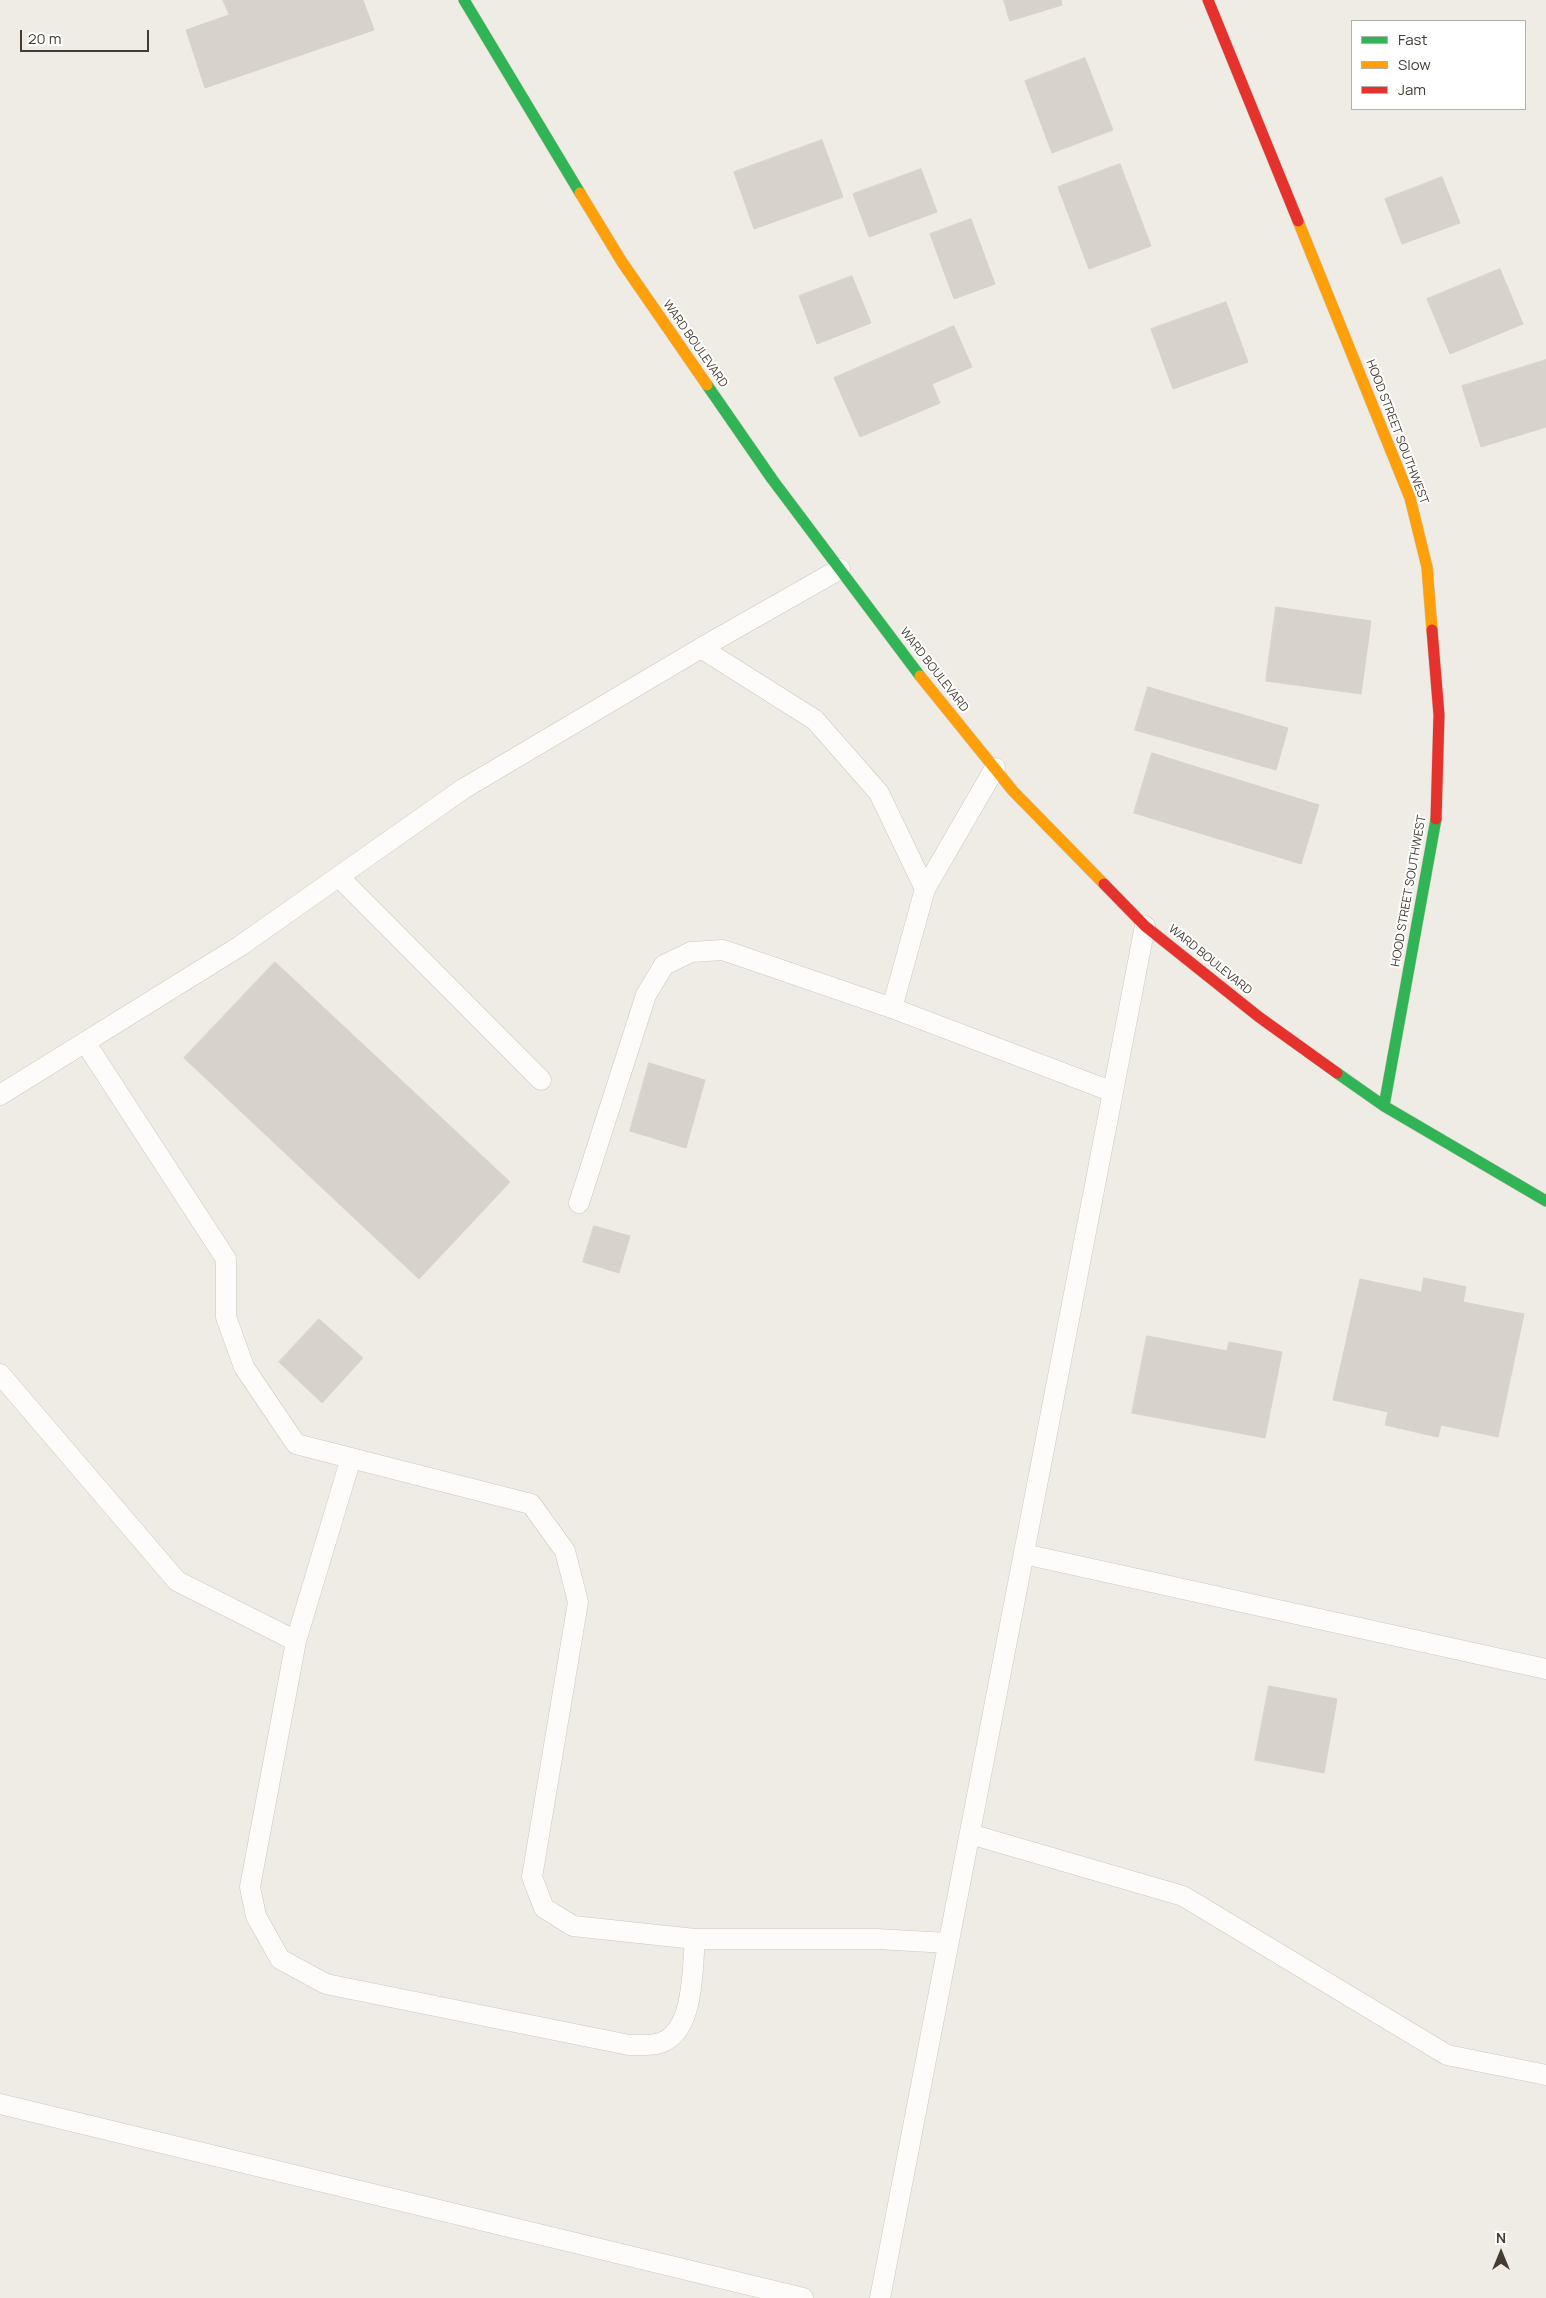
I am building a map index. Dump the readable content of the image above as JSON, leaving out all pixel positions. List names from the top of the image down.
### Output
{
  "streets": {
    "main road": ["WARD BOULEVARD", "HOOD STREET SOUTHWEST"]
  },
  "crossings": [
    ["WARD BOULEVARD", "HOOD STREET SOUTHWEST"]
  ],
  "legend": ["Fast", "Slow", "Jam"],
  "scale_bar": "20 m",
  "north": "top"
}
